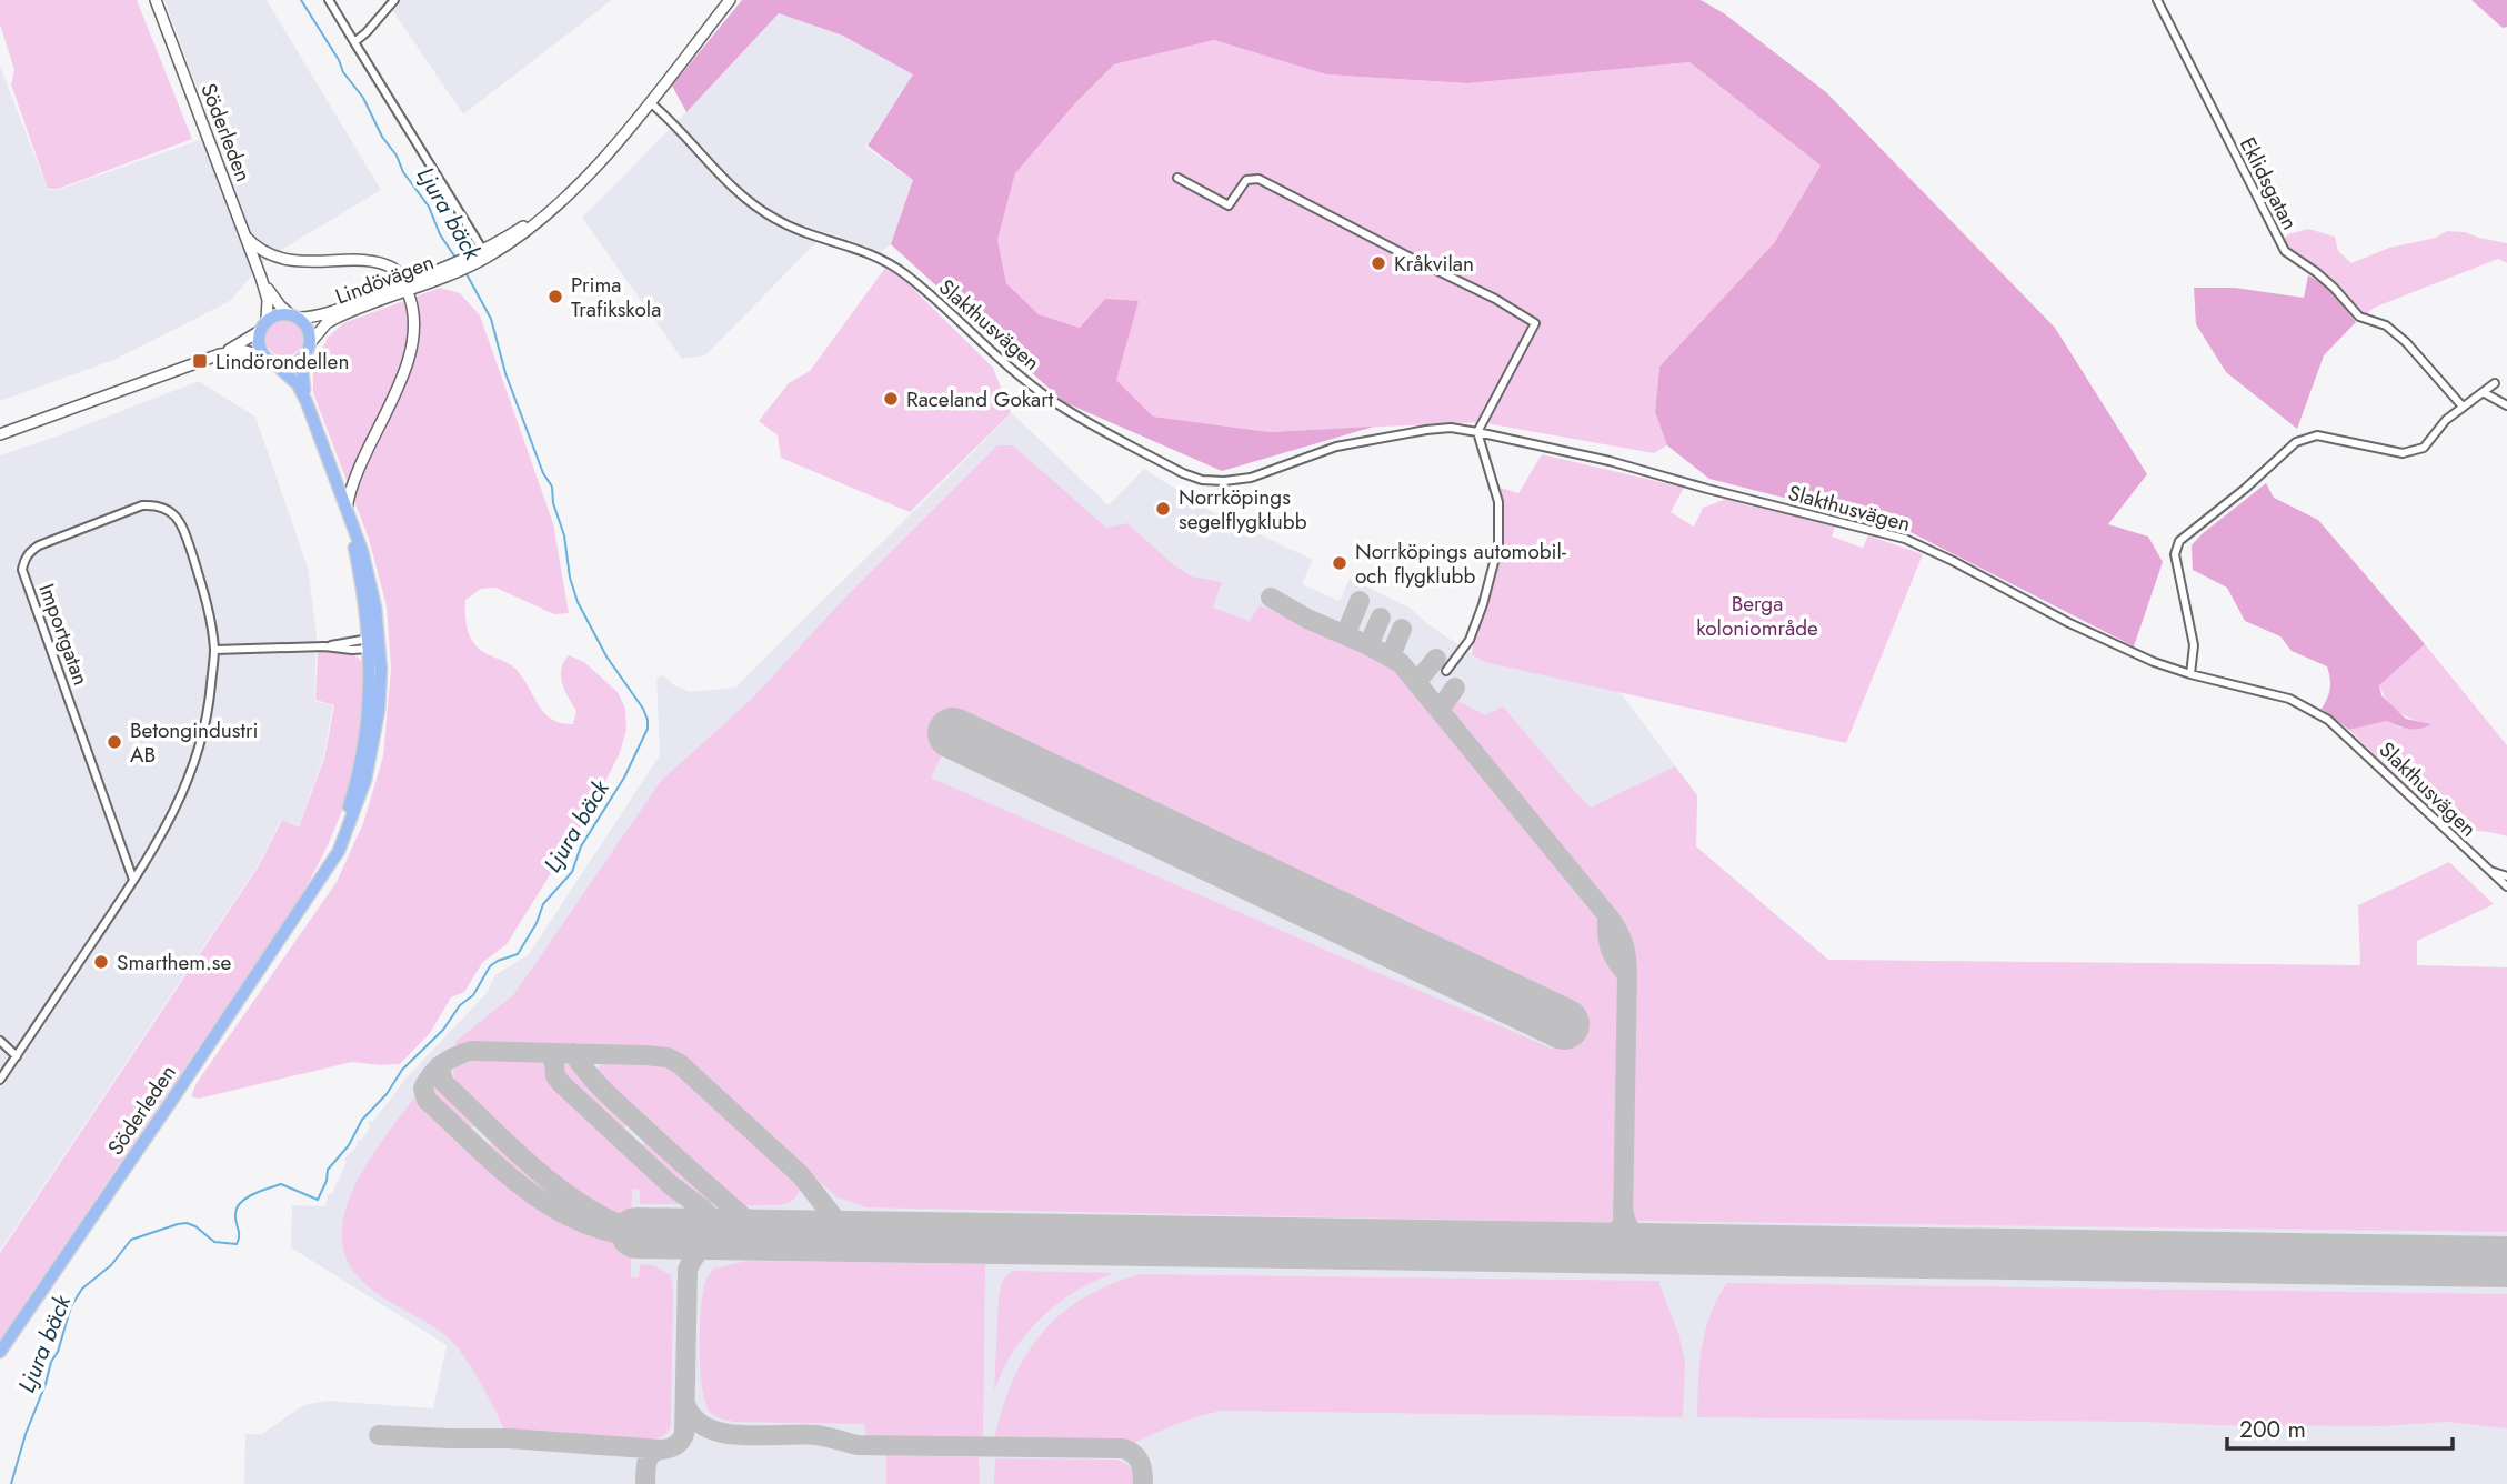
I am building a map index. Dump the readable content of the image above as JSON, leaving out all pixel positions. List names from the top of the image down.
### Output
{
  "streets": {
    "main road": ["Söderleden", "Lindövägen"],
    "street": ["Eklidsgatan", "Slakthusvägen", "Importgatan"]
  },
  "crossings": [
    ["Söderleden", "Lindövägen"],
    ["Lindövägen", "Slakthusvägen"]
  ],
  "water": ["Ljura bäck"],
  "parks": ["Berga koloniområde"],
  "places": {
    "other": [
      "Kråkvilan",
      "Prima Trafikskola",
      "Raceland Gokart",
      "Norrköpings segelflygklubb",
      "Norrköpings automobil- och flygklubb",
      "Betongindustri AB",
      "Smarthem.se"
    ],
    "transit": ["Lindörondellen"]
  },
  "scale_bar": "200 m"
}
